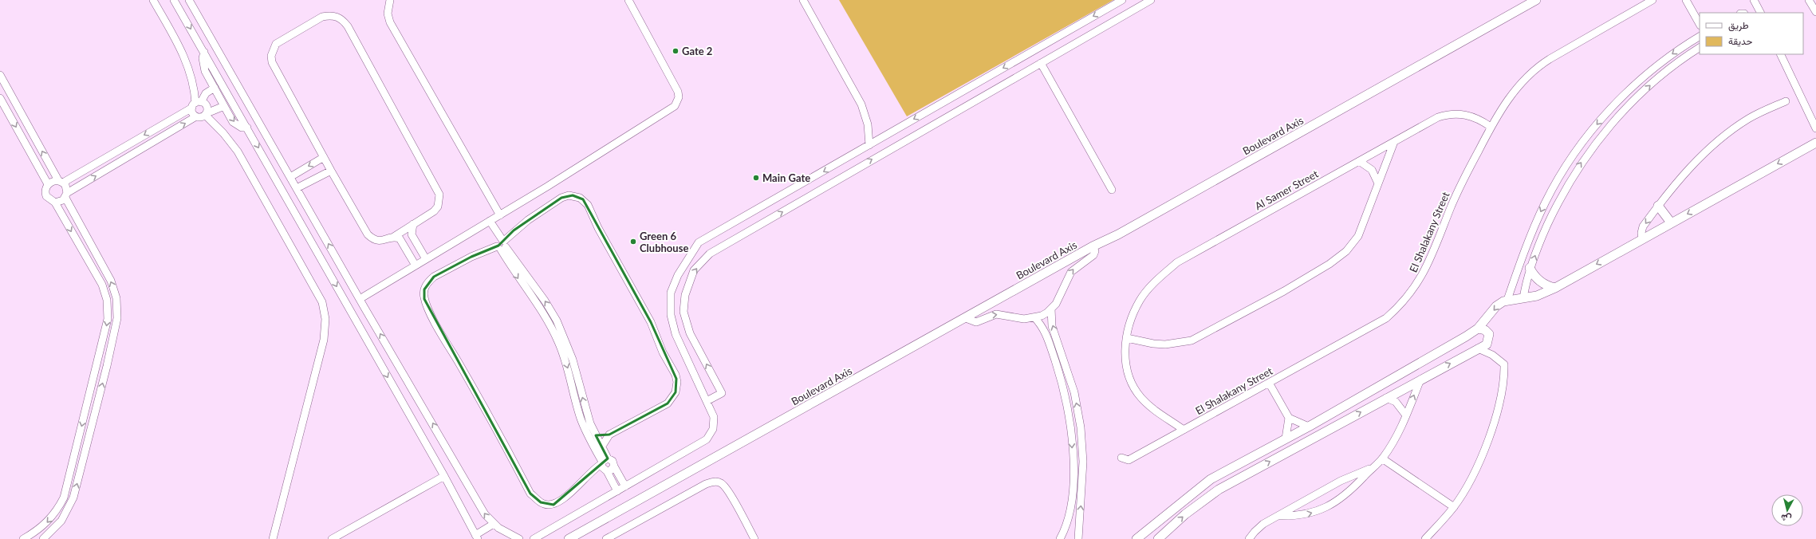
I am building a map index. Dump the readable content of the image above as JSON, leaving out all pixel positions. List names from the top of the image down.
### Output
{
  "streets": {
    "street": ["Boulevard Axis", "Al Samer Street", "El Shalakany Street"]
  },
  "crossings": [
    ["Al Samer Street", "El Shalakany Street"]
  ],
  "places": ["Gate 2", "Main Gate", "Green 6 Clubhouse"],
  "legend": ["طريق", "حديقة"],
  "north": "bottom"
}
